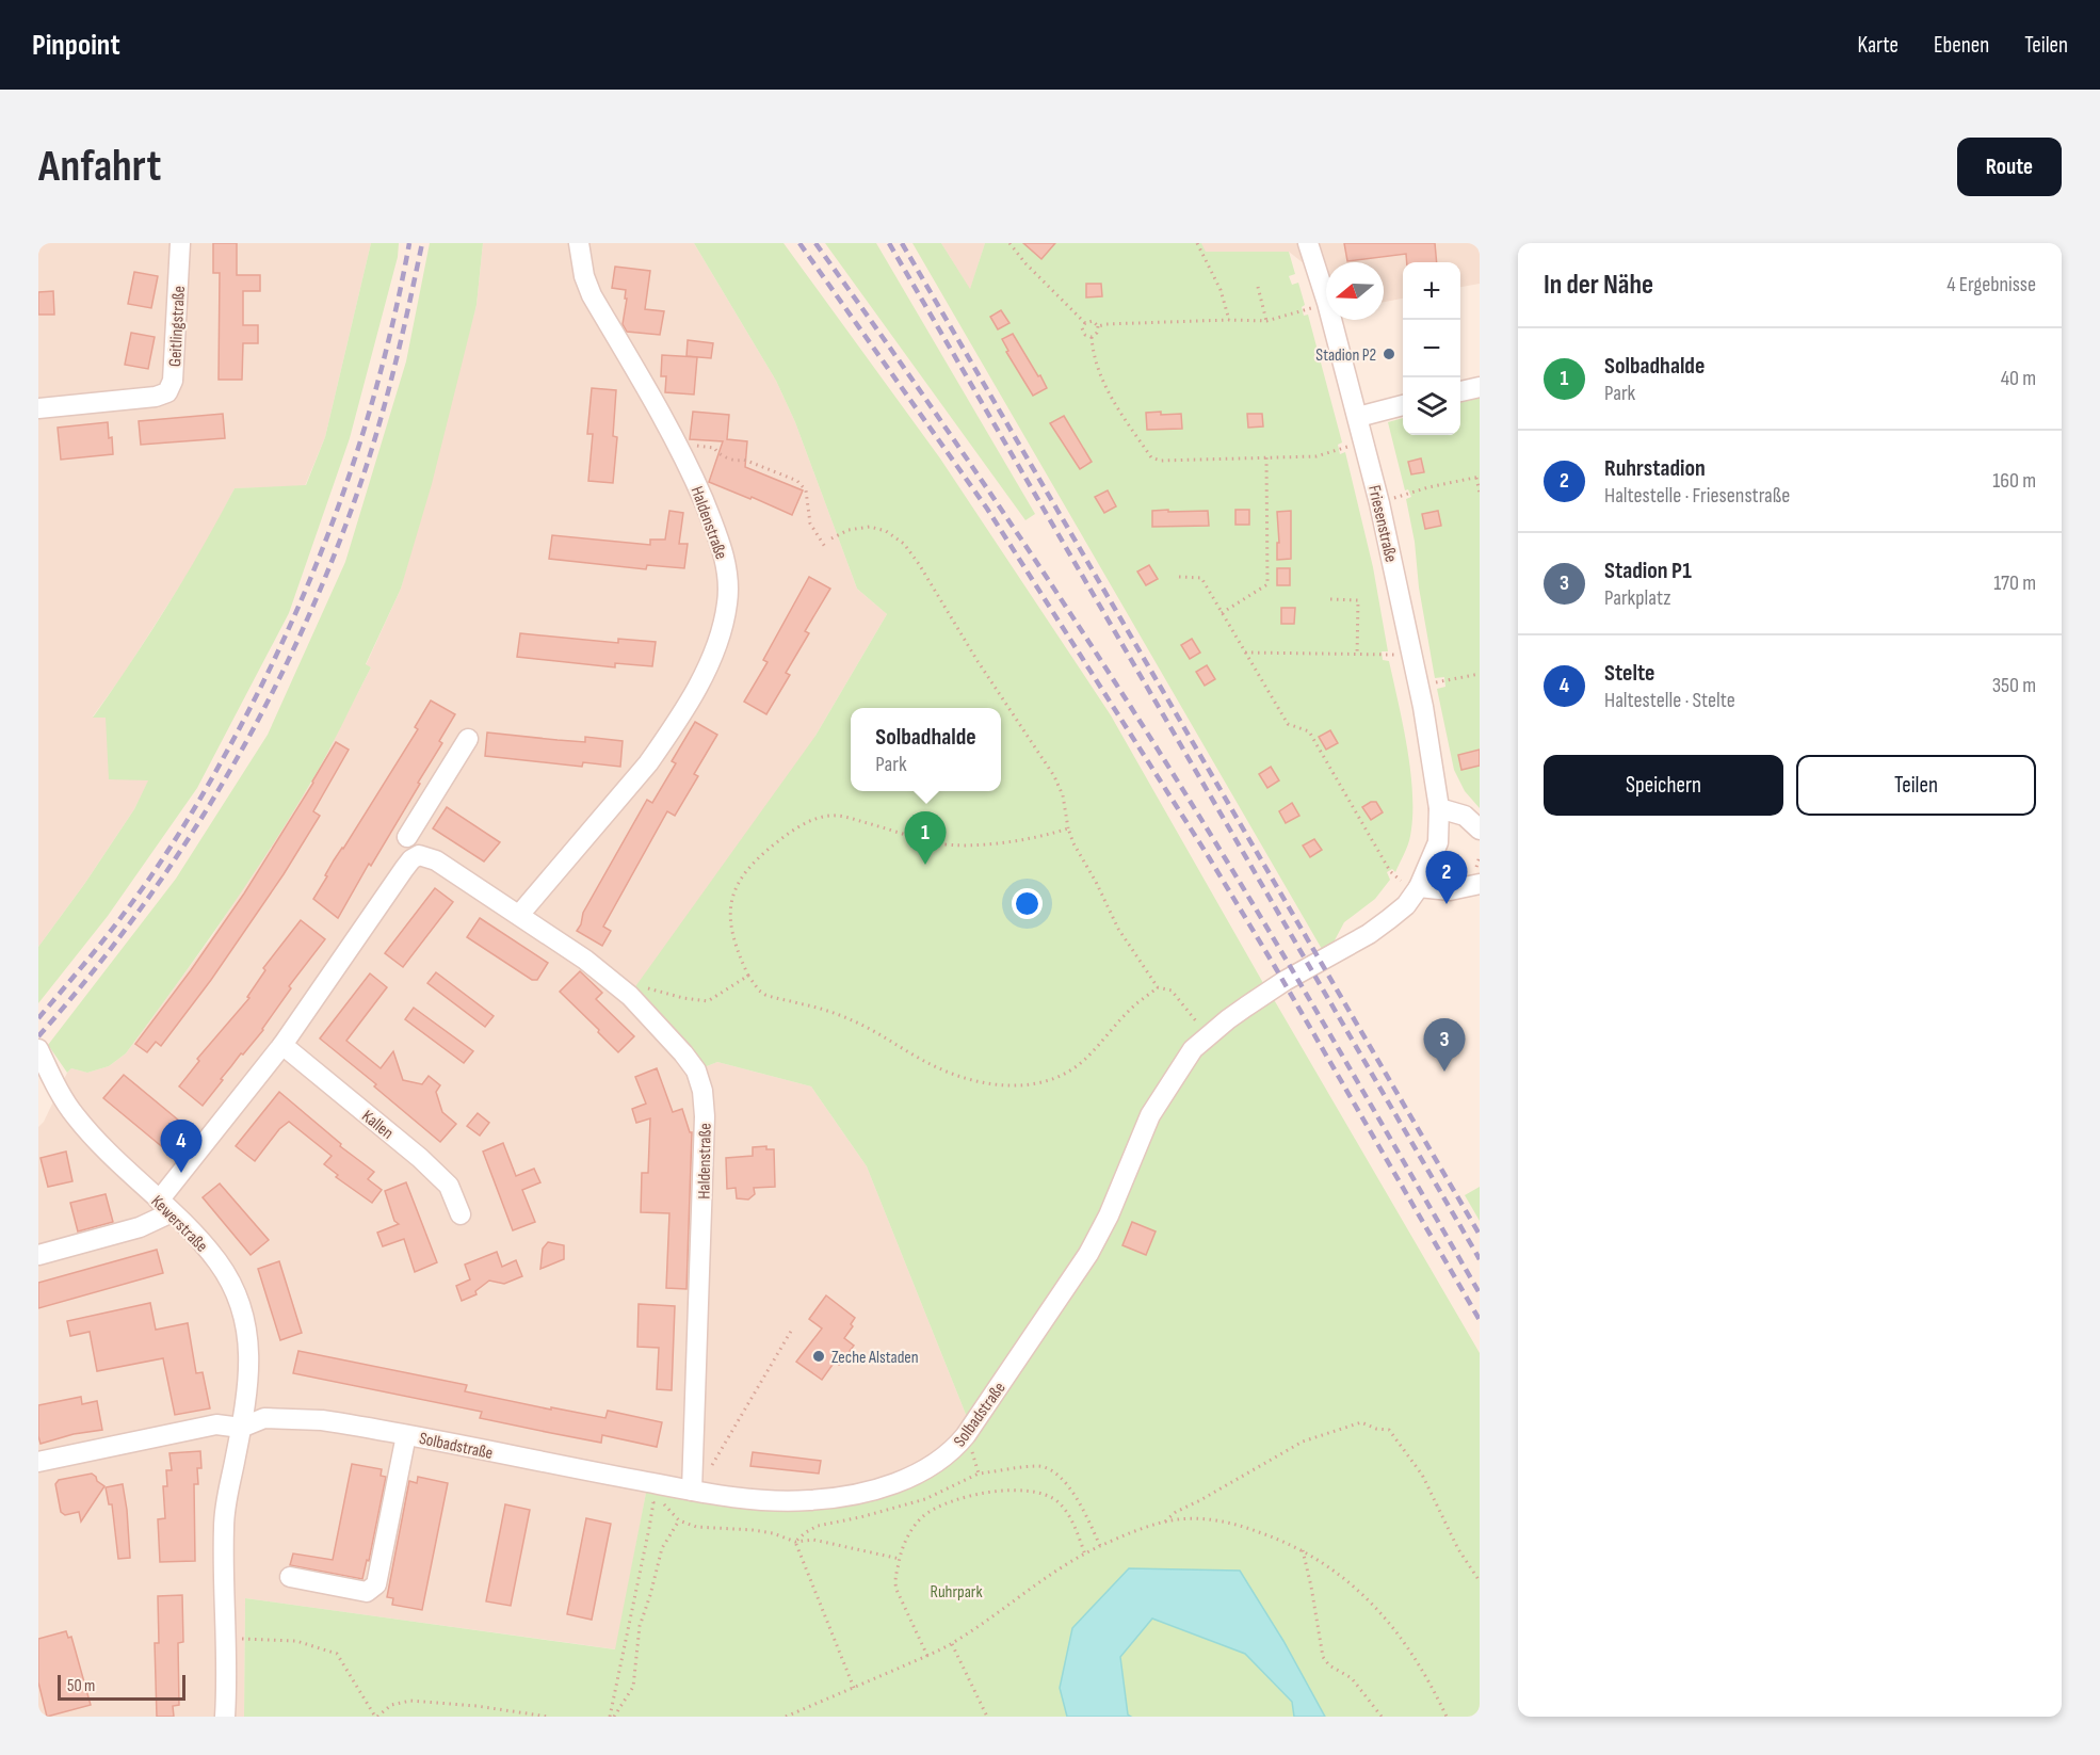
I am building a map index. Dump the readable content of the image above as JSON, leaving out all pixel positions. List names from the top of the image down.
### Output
{
  "streets": {
    "street": [
      "Geitlingstraße",
      "Haldenstraße",
      "Friesenstraße",
      "Kallen",
      "Kewerstraße",
      "Solbadstraße"
    ]
  },
  "crossings": [
    ["Haldenstraße", "Kallen"],
    ["Haldenstraße", "Solbadstraße"],
    ["Friesenstraße", "Solbadstraße"],
    ["Kewerstraße", "Solbadstraße"]
  ],
  "parks": ["Ruhrpark"],
  "places": ["Stadion P2", "Zeche Alstaden"],
  "scale_bar": "50 m",
  "north": "left",
  "page": {
    "header": "Pinpoint",
    "nav": ["Karte", "Ebenen", "Teilen"],
    "buttons": [
      "Route",
      ["Speichern", "Teilen"]
    ],
    "title": "Anfahrt",
    "heading": ["In der Nähe", "4 Ergebnisse"],
    "map_buttons": ["+", "−"],
    "list": [
      {
        "mark": "1",
        "name": "Solbadhalde",
        "note": "Park",
        "value": "40 m"
      },
      {
        "mark": "2",
        "name": "Ruhrstadion",
        "note": "Haltestelle · Friesenstraße",
        "value": "160 m"
      },
      {
        "mark": "3",
        "name": "Stadion P1",
        "note": "Parkplatz",
        "value": "170 m"
      },
      {
        "mark": "4",
        "name": "Stelte",
        "note": "Haltestelle · Stelte",
        "value": "350 m"
      }
    ],
    "popup": ["Solbadhalde", "Park"],
    "pins": [
      "1",
      "2",
      "3",
      "4"
    ],
    "scale": "50 m"
  }
}
